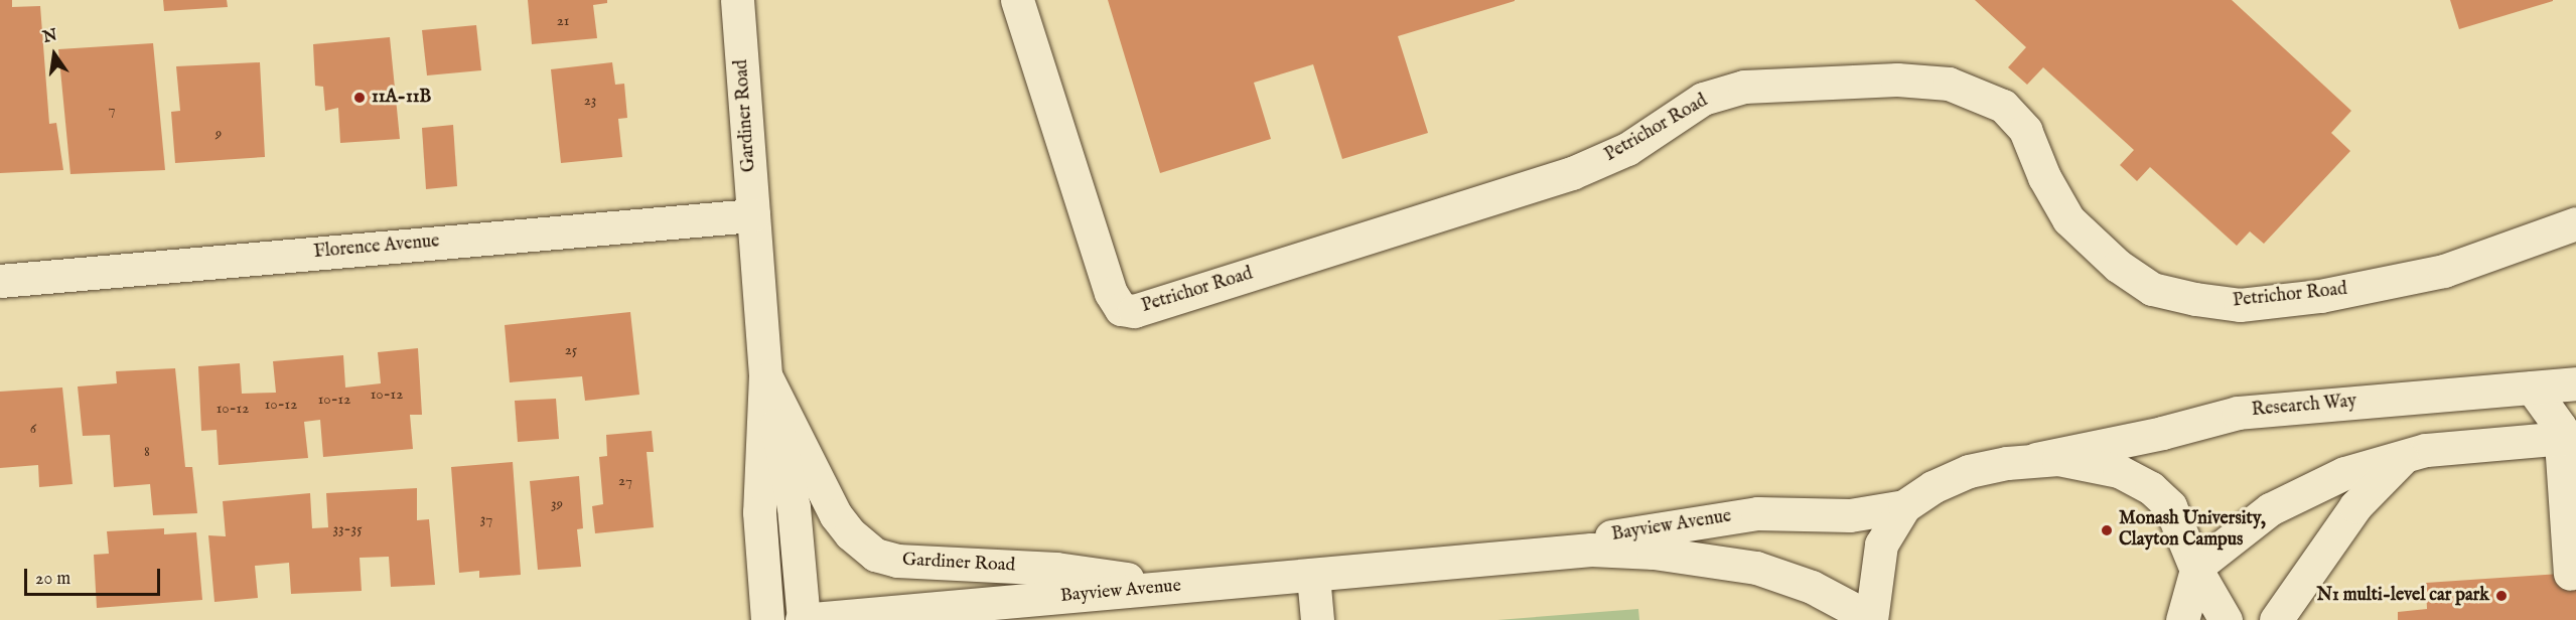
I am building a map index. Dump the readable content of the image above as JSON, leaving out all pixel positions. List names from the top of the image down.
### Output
{
  "streets": {
    "street": [
      "Gardiner Road",
      "Petrichor Road",
      "Florence Avenue",
      "Research Way",
      "Bayview Avenue"
    ]
  },
  "crossings": [
    ["Gardiner Road", "Florence Avenue"],
    ["Gardiner Road", "Bayview Avenue"]
  ],
  "places": ["11A-11B", "Monash University, Clayton Campus", "N1 multi-level car park"],
  "house_numbers": [
    "21",
    "23",
    "7",
    "9",
    "25",
    "10-12",
    "10-12",
    "10-12",
    "10-12",
    "6",
    "8",
    "27",
    "39",
    "37",
    "33-35"
  ],
  "scale_bar": "20 m",
  "north": "top"
}
